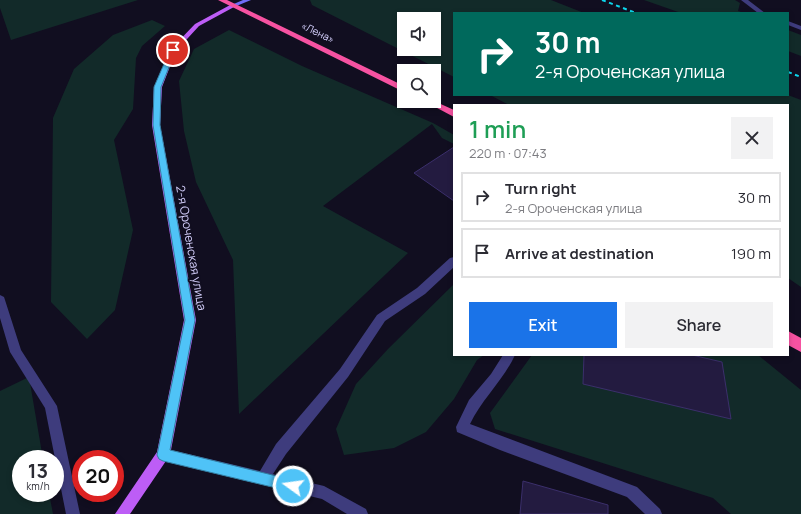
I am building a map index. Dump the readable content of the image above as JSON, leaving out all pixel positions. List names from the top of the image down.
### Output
{
  "streets": {
    "highway": ["«Лена»"],
    "main road": ["2-я Ороченская улица"]
  },
  "crossings": [
    ["«Лена»", "2-я Ороченская улица"]
  ],
  "page": {
    "turn": ["30 m", "2-я Ороченская улица"],
    "heading": ["1 min", "220 m · 07:43"],
    "list": [
      {
        "name": "Turn right",
        "note": "2-я Ороченская улица",
        "value": "30 m"
      },
      {
        "name": "Arrive at destination",
        "value": "190 m"
      }
    ],
    "buttons": ["Exit", "Share"],
    "speed": "13 km/h",
    "limit": "20"
  }
}
